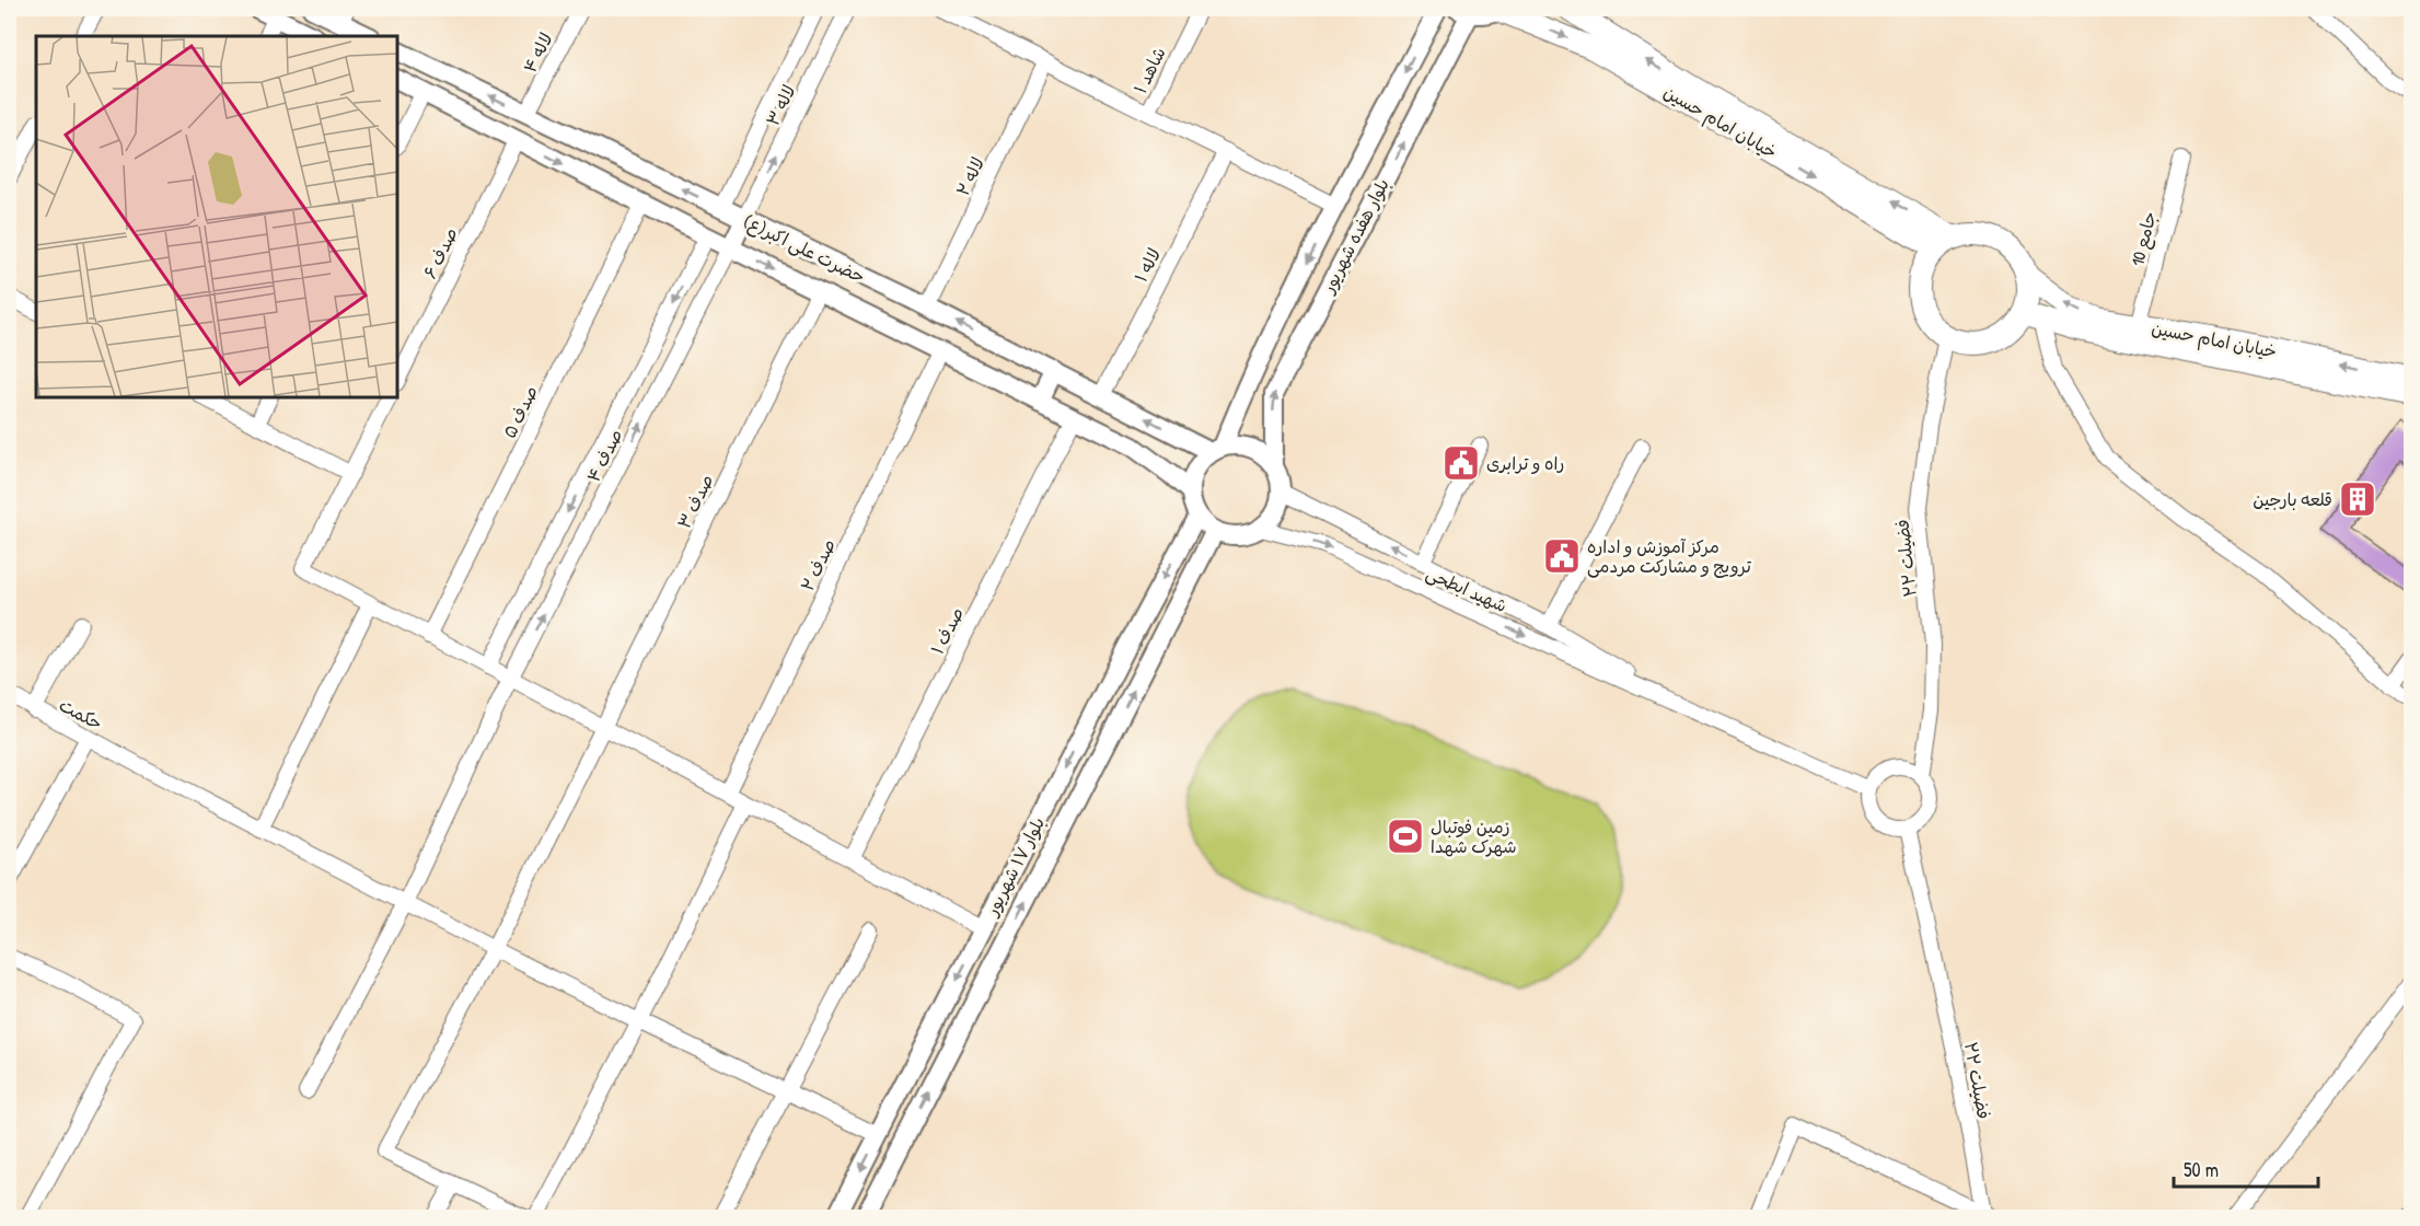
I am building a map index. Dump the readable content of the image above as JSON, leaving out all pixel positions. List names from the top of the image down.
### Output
{
  "streets": {
    "main road": ["خیابان امام حسین"],
    "street": [
      "لاله ۴",
      "شاهد ۱",
      "لاله ۳",
      "لاله ۲",
      "بلوار هفده شهریور",
      "جامع 10",
      "حضرت علی اکبر(ع)",
      "صدف ۶",
      "لاله ۱",
      "صدف ۵",
      "صدف ۴",
      "صدف ۳",
      "فضیلت ۲۲",
      "صدف ۲",
      "شهید ابطحی",
      "صدف ۱",
      "حکمت",
      "بلوار ۱۷ شهریور"
    ]
  },
  "crossings": [
    ["لاله ۴", "حضرت علی اکبر(ع)"],
    ["لاله ۳", "حضرت علی اکبر(ع)"],
    ["خیابان امام حسین", "جامع 10"],
    ["خیابان امام حسین", "فضیلت ۲۲"],
    ["لاله ۲", "حضرت علی اکبر(ع)"],
    ["بلوار هفده شهریور", "حضرت علی اکبر(ع)"],
    ["بلوار هفده شهریور", "شهید ابطحی"],
    ["بلوار هفده شهریور", "بلوار ۱۷ شهریور"],
    ["حضرت علی اکبر(ع)", "صدف ۶"],
    ["حضرت علی اکبر(ع)", "لاله ۱"],
    ["حضرت علی اکبر(ع)", "صدف ۵"],
    ["حضرت علی اکبر(ع)", "صدف ۴"],
    ["حضرت علی اکبر(ع)", "صدف ۳"],
    ["حضرت علی اکبر(ع)", "صدف ۲"],
    ["حضرت علی اکبر(ع)", "شهید ابطحی"],
    ["حضرت علی اکبر(ع)", "صدف ۱"],
    ["حضرت علی اکبر(ع)", "بلوار ۱۷ شهریور"],
    ["صدف ۴", "حکمت"],
    ["صدف ۳", "حکمت"],
    ["فضیلت ۲۲", "شهید ابطحی"],
    ["شهید ابطحی", "بلوار ۱۷ شهریور"],
    ["حکمت", "بلوار ۱۷ شهریور"]
  ],
  "places": {
    "public building": ["راه و ترابری", "مرکز آموزش و اداره ترویج و مشارکت مردمی"],
    "building": ["قلعه بارجین"],
    "sports": ["زمین فوتبال شهرک شهدا"]
  },
  "scale_bar": "50 m"
}
